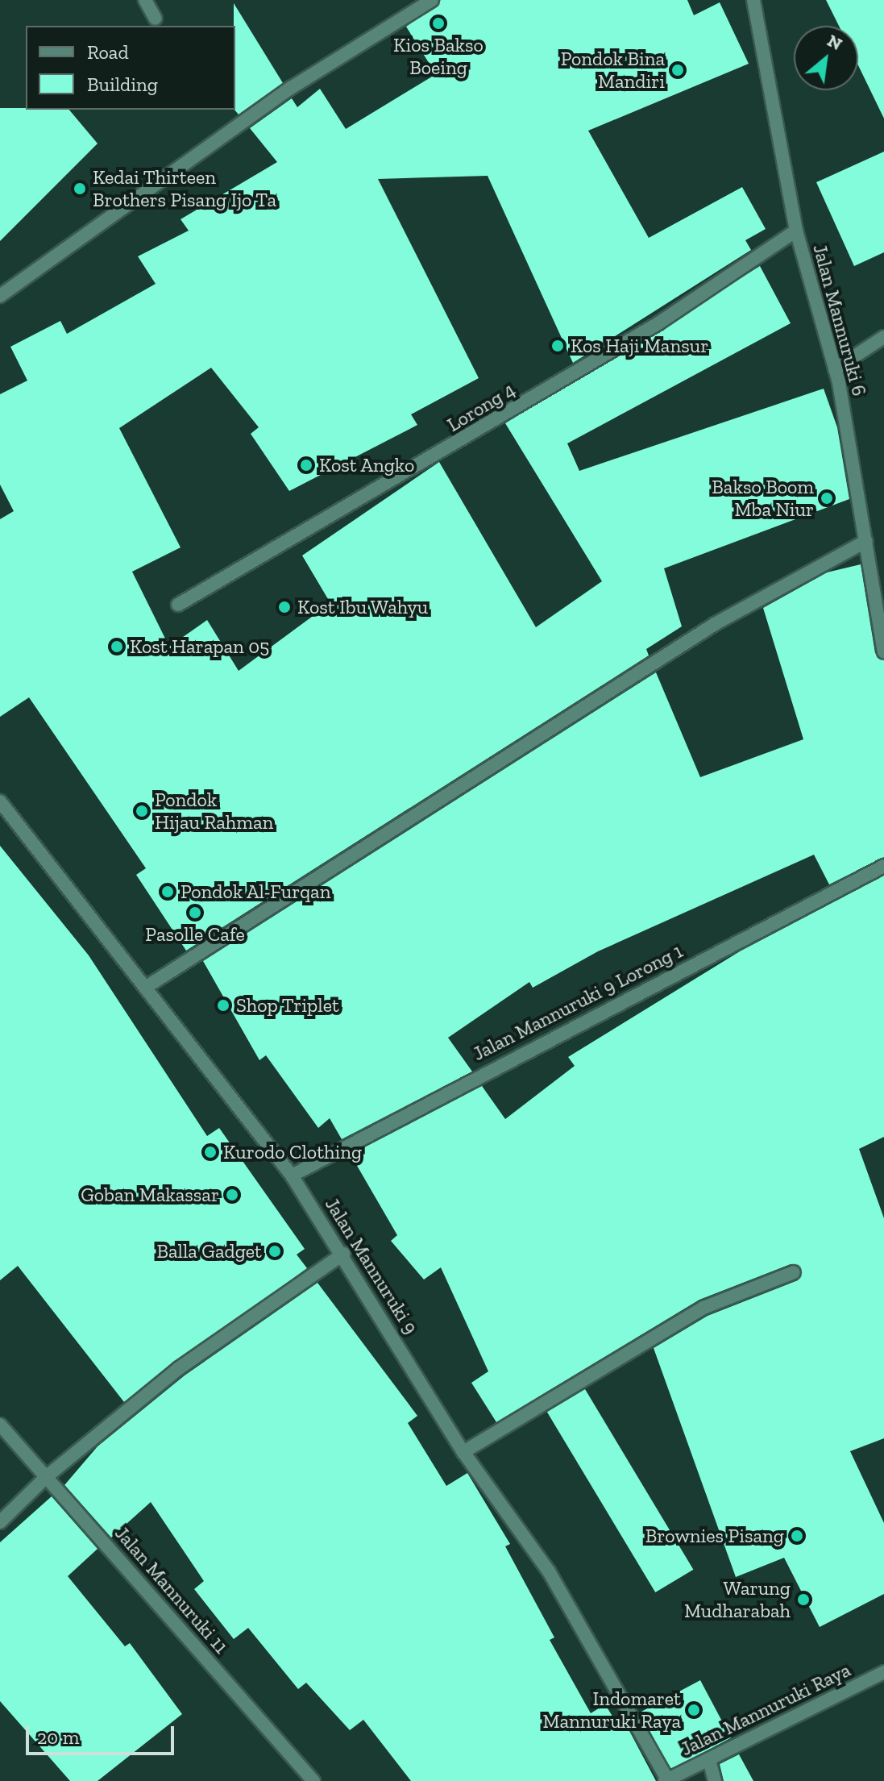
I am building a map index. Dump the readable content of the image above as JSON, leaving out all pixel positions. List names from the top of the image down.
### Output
{
  "streets": {
    "street": [
      "Jalan Mannuruki 6",
      "Lorong 4",
      "Jalan Mannuruki 9 Lorong 1",
      "Jalan Mannuruki 9",
      "Jalan Mannuruki 11",
      "Jalan Mannuruki Raya"
    ]
  },
  "crossings": [
    ["Jalan Mannuruki 6", "Lorong 4"],
    ["Jalan Mannuruki 9 Lorong 1", "Jalan Mannuruki 9"],
    ["Jalan Mannuruki 9", "Jalan Mannuruki Raya"]
  ],
  "places": [
    "Kios Bakso Boeing",
    "Pondok Bina Mandiri",
    "Kedai Thirteen Brothers Pisang Ijo Ta",
    "Kos Haji Mansur",
    "Kost Angko",
    "Bakso Boom Mba Niur",
    "Kost Ibu Wahyu",
    "Kost Harapan 05",
    "Pondok Hijau Rahman",
    "Pondok Al-Furqan",
    "Pasolle Cafe",
    "Shop Triplet",
    "Kurodo Clothing",
    "Goban Makassar",
    "Balla Gadget",
    "Brownies Pisang",
    "Warung Mudharabah",
    "Indomaret Mannuruki Raya"
  ],
  "legend": ["Road", "Building"],
  "scale_bar": "20 m",
  "north": "top right"
}
